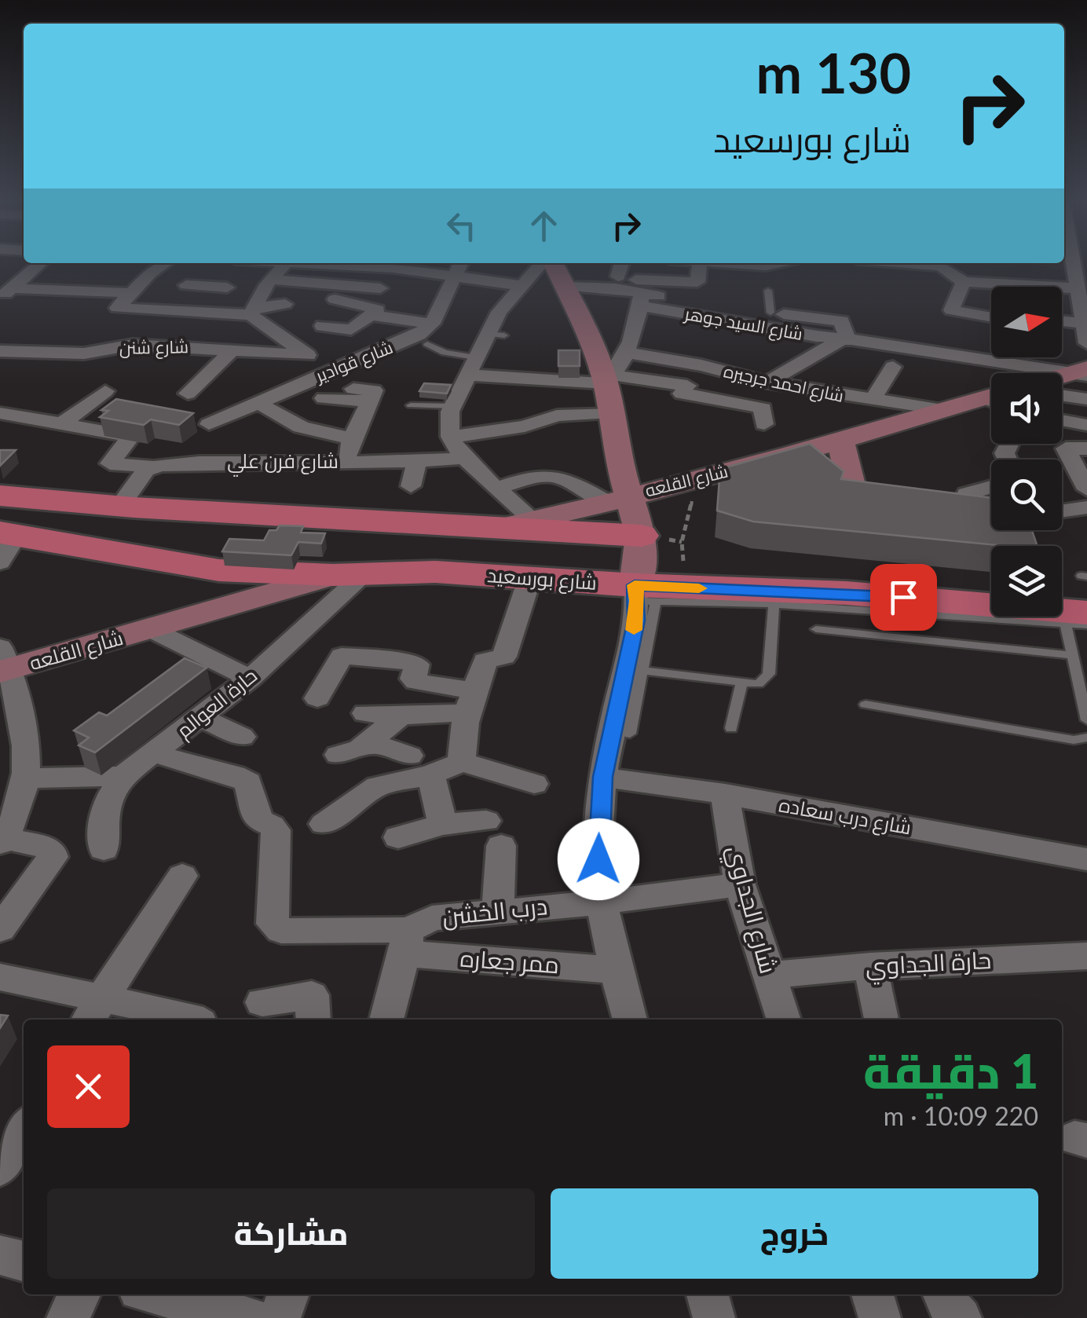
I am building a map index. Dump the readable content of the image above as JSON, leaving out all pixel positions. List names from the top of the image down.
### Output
{
  "streets": {
    "main road": ["شارع القلعه", "شارع بورسعيد"],
    "street": [
      "شارع السيد جوهر",
      "شارع شنن",
      "شارع قوادير",
      "شارع احمد جرجيره",
      "شارع فرن علي",
      "حارة العوالم",
      "شارع درب سعاده",
      "شارع الجداوي",
      "درب الخشن",
      "ممر جعاره",
      "حارة الجداوي"
    ]
  },
  "crossings": [
    ["شارع احمد جرجيره", "شارع القلعه"],
    ["شارع القلعه", "شارع بورسعيد"],
    ["شارع القلعه", "حارة العوالم"],
    ["شارع بورسعيد", "حارة العوالم"],
    ["حارة العوالم", "درب الخشن"],
    ["شارع درب سعاده", "شارع الجداوي"],
    ["شارع الجداوي", "درب الخشن"],
    ["شارع الجداوي", "حارة الجداوي"],
    ["درب الخشن", "ممر جعاره"]
  ],
  "north": "right",
  "page": {
    "turn": ["130 m", "شارع بورسعيد"],
    "heading": ["1 دقيقة", "220 m · 10:09"],
    "buttons": ["خروج", "مشاركة"]
  }
}
